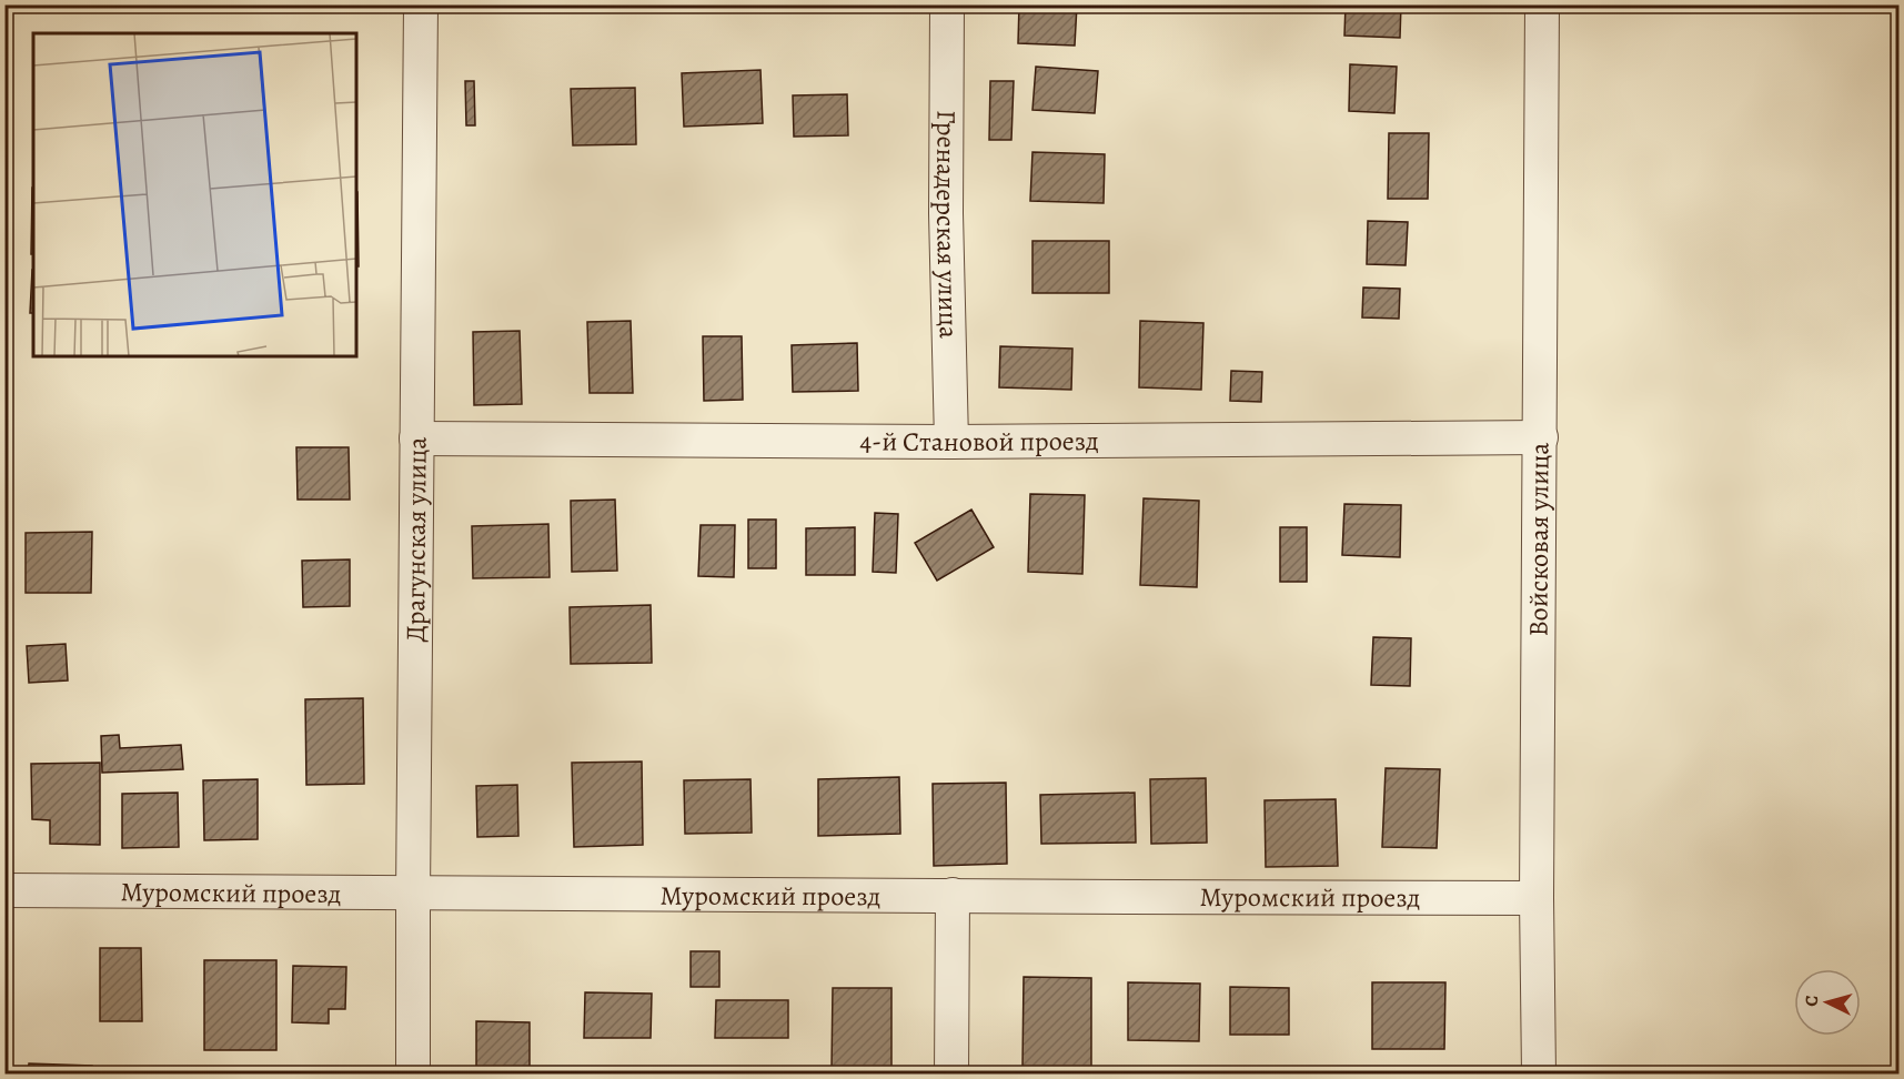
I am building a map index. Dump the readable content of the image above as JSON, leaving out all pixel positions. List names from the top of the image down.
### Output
{
  "streets": {
    "street": [
      "Гренадерская улица",
      "4-й Становой проезд",
      "Драгунская улица",
      "Войсковая улица",
      "Муромский проезд"
    ]
  },
  "crossings": [
    ["Гренадерская улица", "4-й Становой проезд"],
    ["4-й Становой проезд", "Драгунская улица"],
    ["4-й Становой проезд", "Войсковая улица"],
    ["Драгунская улица", "Муромский проезд"],
    ["Войсковая улица", "Муромский проезд"]
  ],
  "north": "left"
}
